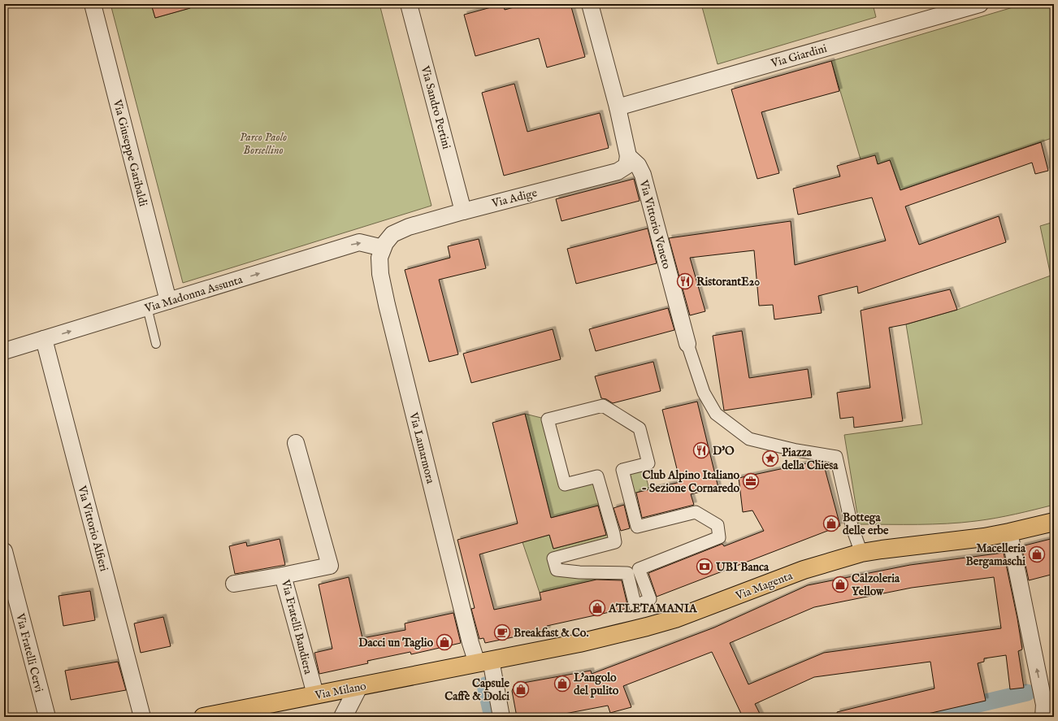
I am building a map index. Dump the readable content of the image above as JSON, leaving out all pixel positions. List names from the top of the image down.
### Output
{
  "streets": {
    "main road": ["Via Magenta", "Via Milano"],
    "street": [
      "Via Giardini",
      "Via Sandro Pertini",
      "Via Giuseppe Garibaldi",
      "Via Adige",
      "Via Vittorio Veneto",
      "Via Madonna Assunta",
      "Via Lamarmora",
      "Via Vittorio Alfieri",
      "Via Fratelli Bandiera",
      "Via Fratelli Cervi"
    ]
  },
  "crossings": [
    ["Via Sandro Pertini", "Via Adige"],
    ["Via Giuseppe Garibaldi", "Via Madonna Assunta"],
    ["Via Adige", "Via Vittorio Veneto"],
    ["Via Adige", "Via Lamarmora"],
    ["Via Madonna Assunta", "Via Lamarmora"],
    ["Via Madonna Assunta", "Via Vittorio Alfieri"],
    ["Via Lamarmora", "Via Magenta"],
    ["Via Lamarmora", "Via Milano"],
    ["Via Magenta", "Via Milano"],
    ["Via Fratelli Bandiera", "Via Milano"]
  ],
  "one_way": ["Via Madonna Assunta"],
  "parks": ["Parco Paolo Borsellino"],
  "places": {
    "restaurant": ["RistorantE20", "D'O"],
    "place": ["Piazza della Chiesa"],
    "office": ["Club Alpino Italiano - Sezione Cornaredo"],
    "shop": [
      "Bottega delle erbe",
      "Macelleria Bergamaschi",
      "Calzoleria Yellow",
      "ATLETAMANIA",
      "Dacci un Taglio",
      "L'angolo del pulito",
      "Capsule Caffè & Dolci"
    ],
    "bank": ["UBI Banca"],
    "cafe": ["Breakfast & Co."]
  }
}
